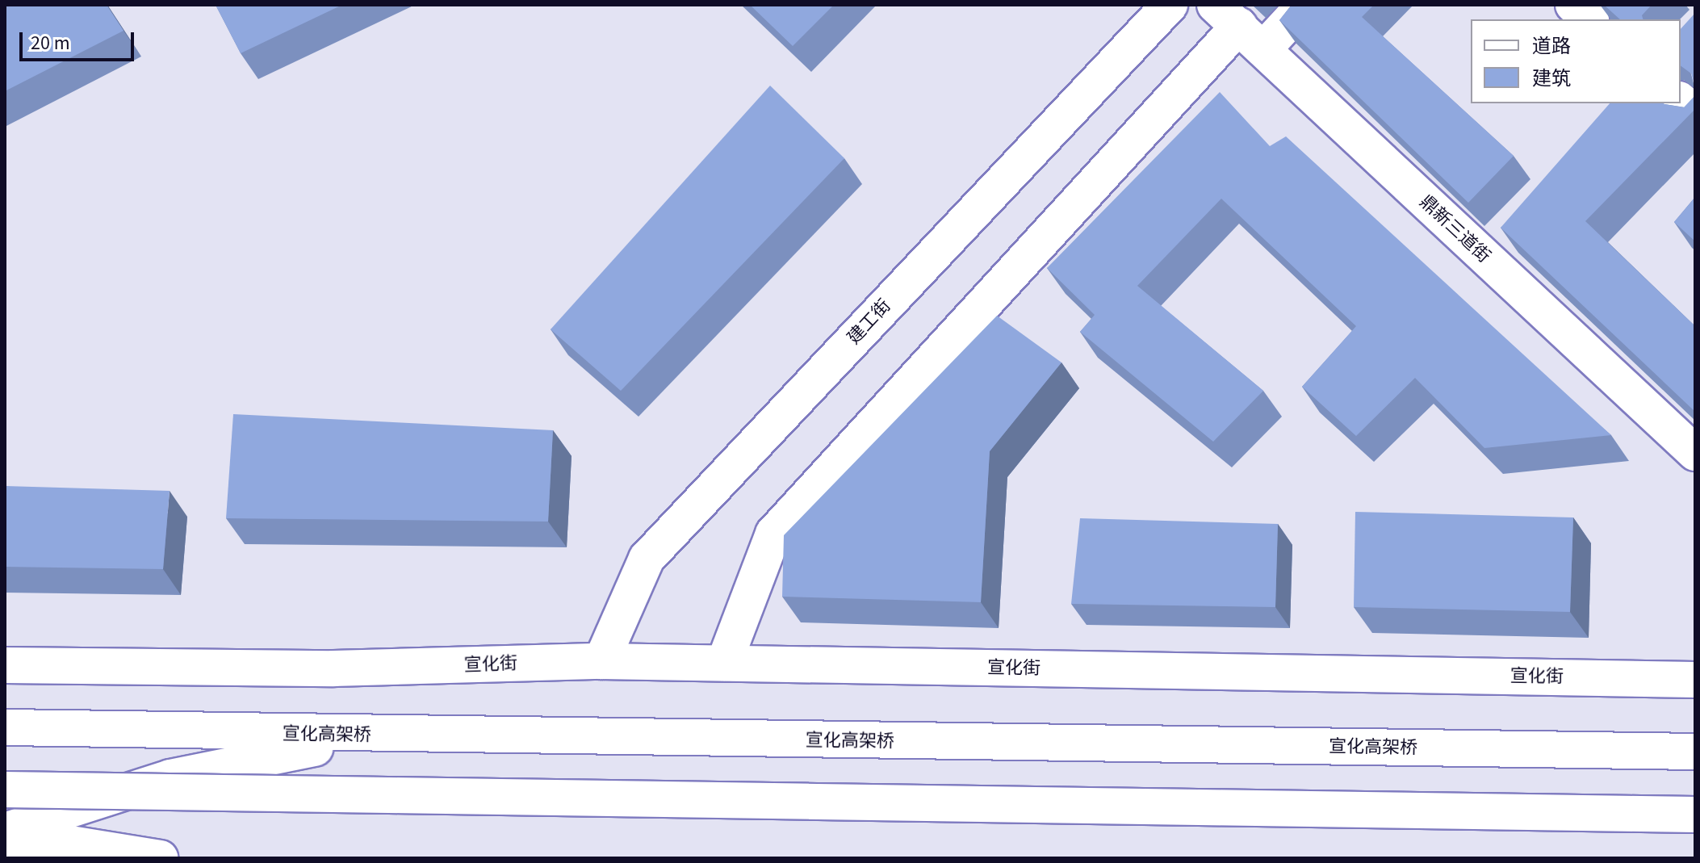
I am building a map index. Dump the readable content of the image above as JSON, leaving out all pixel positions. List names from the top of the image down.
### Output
{
  "streets": {
    "main road": [
      "鼎新三道街",
      "建工街",
      "宣化街",
      "宣化高架桥"
    ]
  },
  "crossings": [
    ["建工街", "宣化街"]
  ],
  "legend": ["道路", "建筑"],
  "scale_bar": "20 m"
}
